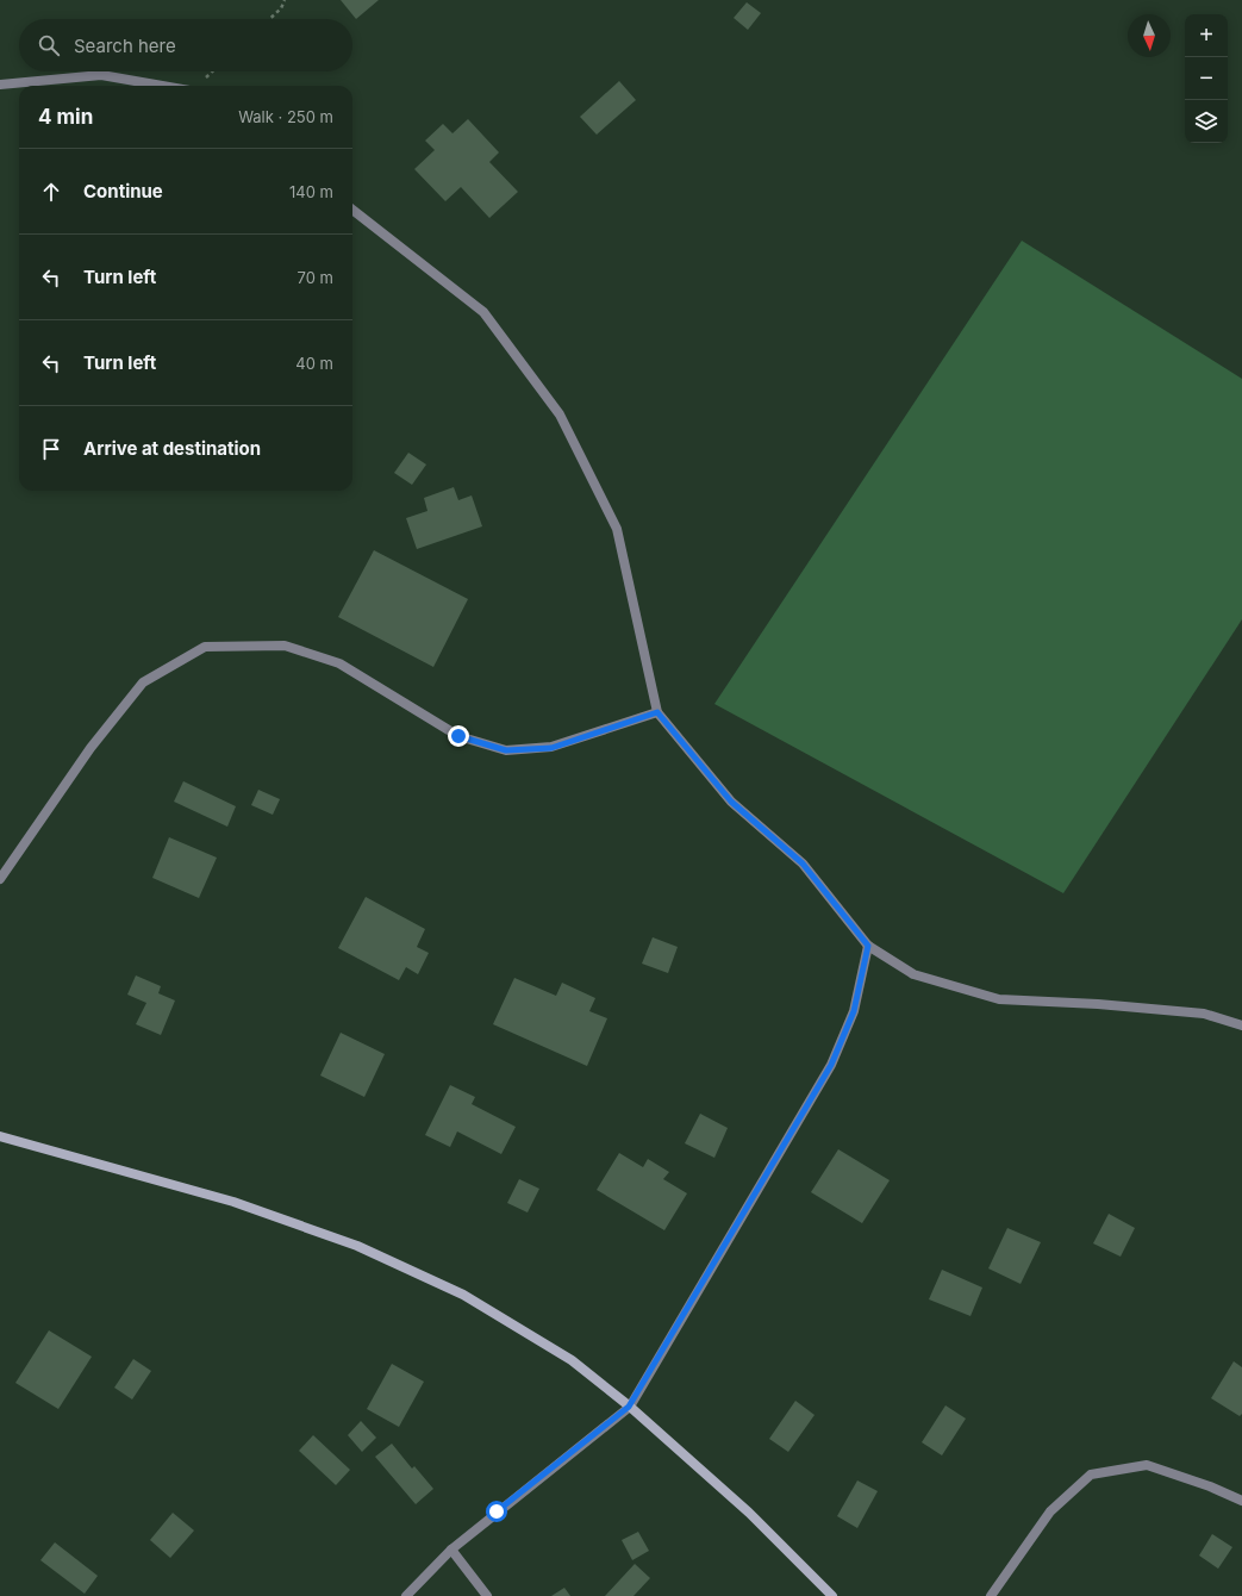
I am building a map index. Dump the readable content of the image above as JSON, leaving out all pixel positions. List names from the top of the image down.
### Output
{
  "north": "bottom",
  "page": {
    "map_buttons": ["+", "−"],
    "search": "Search here",
    "heading": ["4 min", "Walk · 250 m"],
    "list": [
      ["Continue", "140 m"],
      ["Turn left", "70 m"],
      ["Turn left", "40 m"],
      "Arrive at destination"
    ]
  }
}
